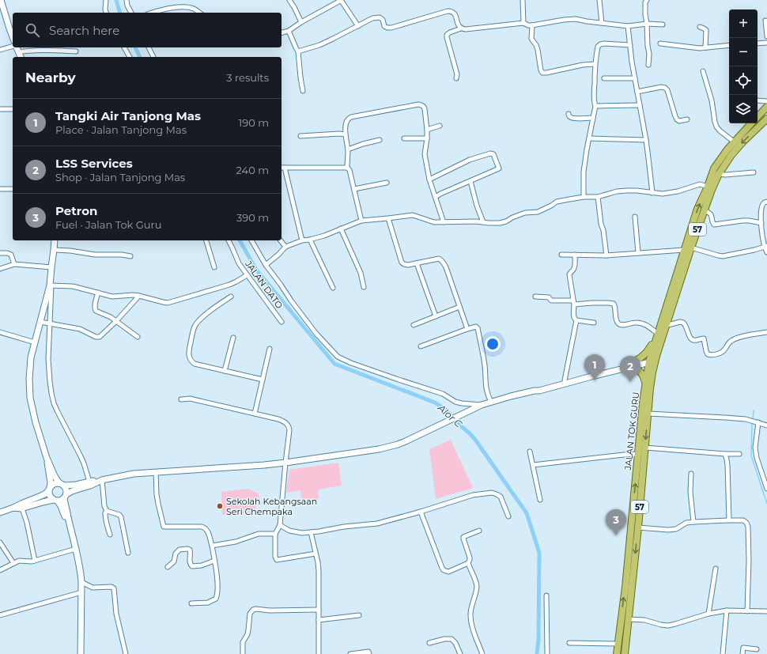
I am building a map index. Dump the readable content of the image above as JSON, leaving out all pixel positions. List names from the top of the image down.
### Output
{
  "streets": {
    "main road": ["57", "JALAN TOK GURU"],
    "street": ["JALAN DATO"]
  },
  "water": ["Alor C"],
  "places": ["Sekolah Kebangsaan Seri Chempaka"],
  "page": {
    "map_buttons": ["+", "−"],
    "search": "Search here",
    "heading": ["Nearby", "3 results"],
    "list": [
      {
        "mark": "1",
        "name": "Tangki Air Tanjong Mas",
        "note": "Place · Jalan Tanjong Mas",
        "value": "190 m"
      },
      {
        "mark": "2",
        "name": "LSS Services",
        "note": "Shop · Jalan Tanjong Mas",
        "value": "240 m"
      },
      {
        "mark": "3",
        "name": "Petron",
        "note": "Fuel · Jalan Tok Guru",
        "value": "390 m"
      }
    ],
    "pins": ["1", "2", "3"]
  }
}
